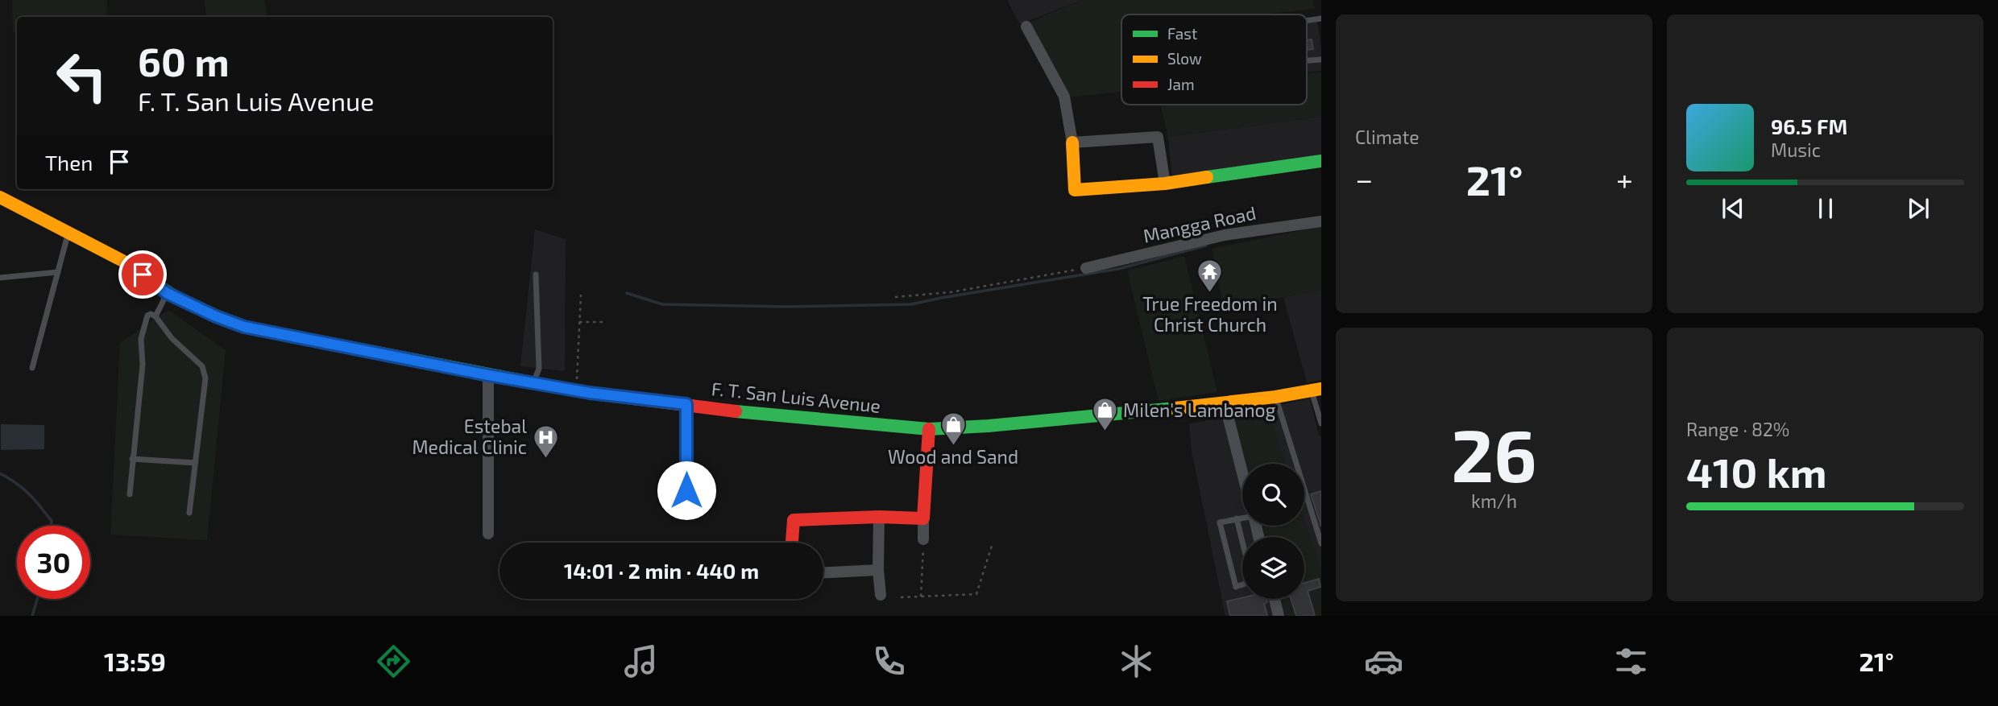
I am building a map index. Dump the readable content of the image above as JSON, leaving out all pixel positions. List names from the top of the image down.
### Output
{
  "streets": {
    "main road": ["F. T. San Luis Avenue"],
    "street": ["Mangga Road"]
  },
  "places": {
    "temple": ["True Freedom in Christ Church"],
    "shop": ["Milen's Lambanog", "Wood and Sand"],
    "hospital": ["Estebal Medical Clinic"]
  },
  "legend": ["Fast", "Slow", "Jam"],
  "page": {
    "tile": [
      "Climate",
      ["26", "km/h"],
      ["Range · 82%", "410 km"]
    ],
    "turn": ["60 m", "F. T. San Luis Avenue"],
    "song": ["96.5 FM", "Music"],
    "then": "Then",
    "heat": ["−", "21°", "+"],
    "limit": "30",
    "trip": "14:01 · 2 min · 440 m",
    "tabs": ["13:59", "21°"]
  }
}
